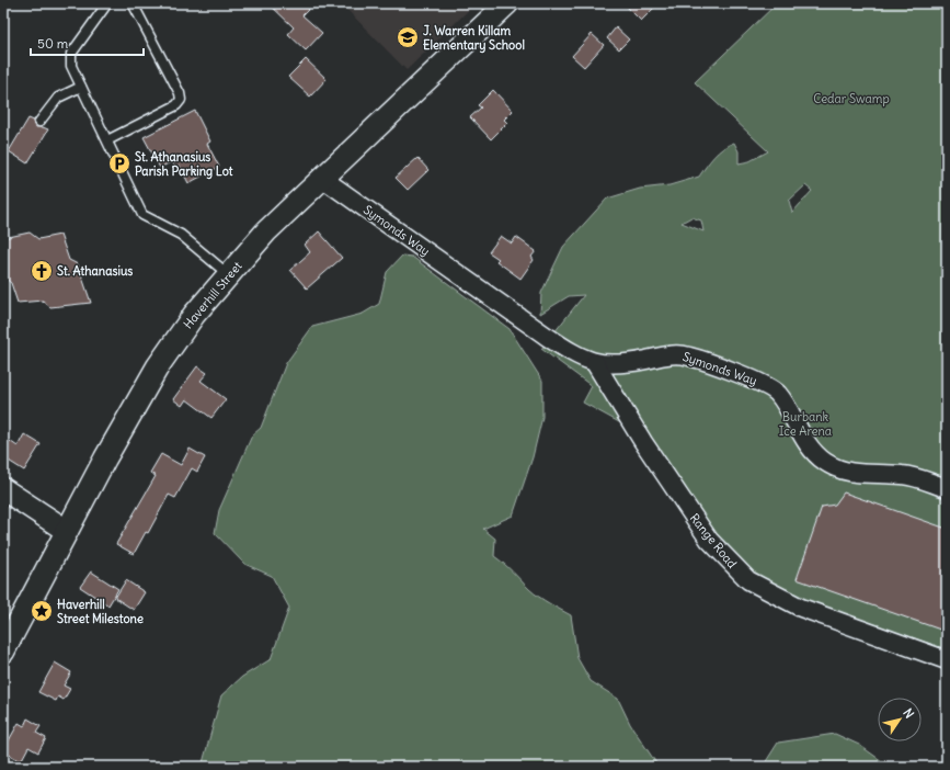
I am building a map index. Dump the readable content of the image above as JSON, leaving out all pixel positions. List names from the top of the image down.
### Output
{
  "streets": {
    "street": ["Symonds Way", "Haverhill Street", "Range Road"]
  },
  "crossings": [
    ["Symonds Way", "Haverhill Street"],
    ["Symonds Way", "Range Road"]
  ],
  "parks": ["Cedar Swamp", "Burbank Ice Arena"],
  "places": {
    "school or university": ["J. Warren Killam Elementary School"],
    "parking": ["St. Athanasius Parish Parking Lot"],
    "church": ["St. Athanasius"],
    "place": ["Haverhill Street Milestone"]
  },
  "scale_bar": "50 m",
  "north": "top right"
}
